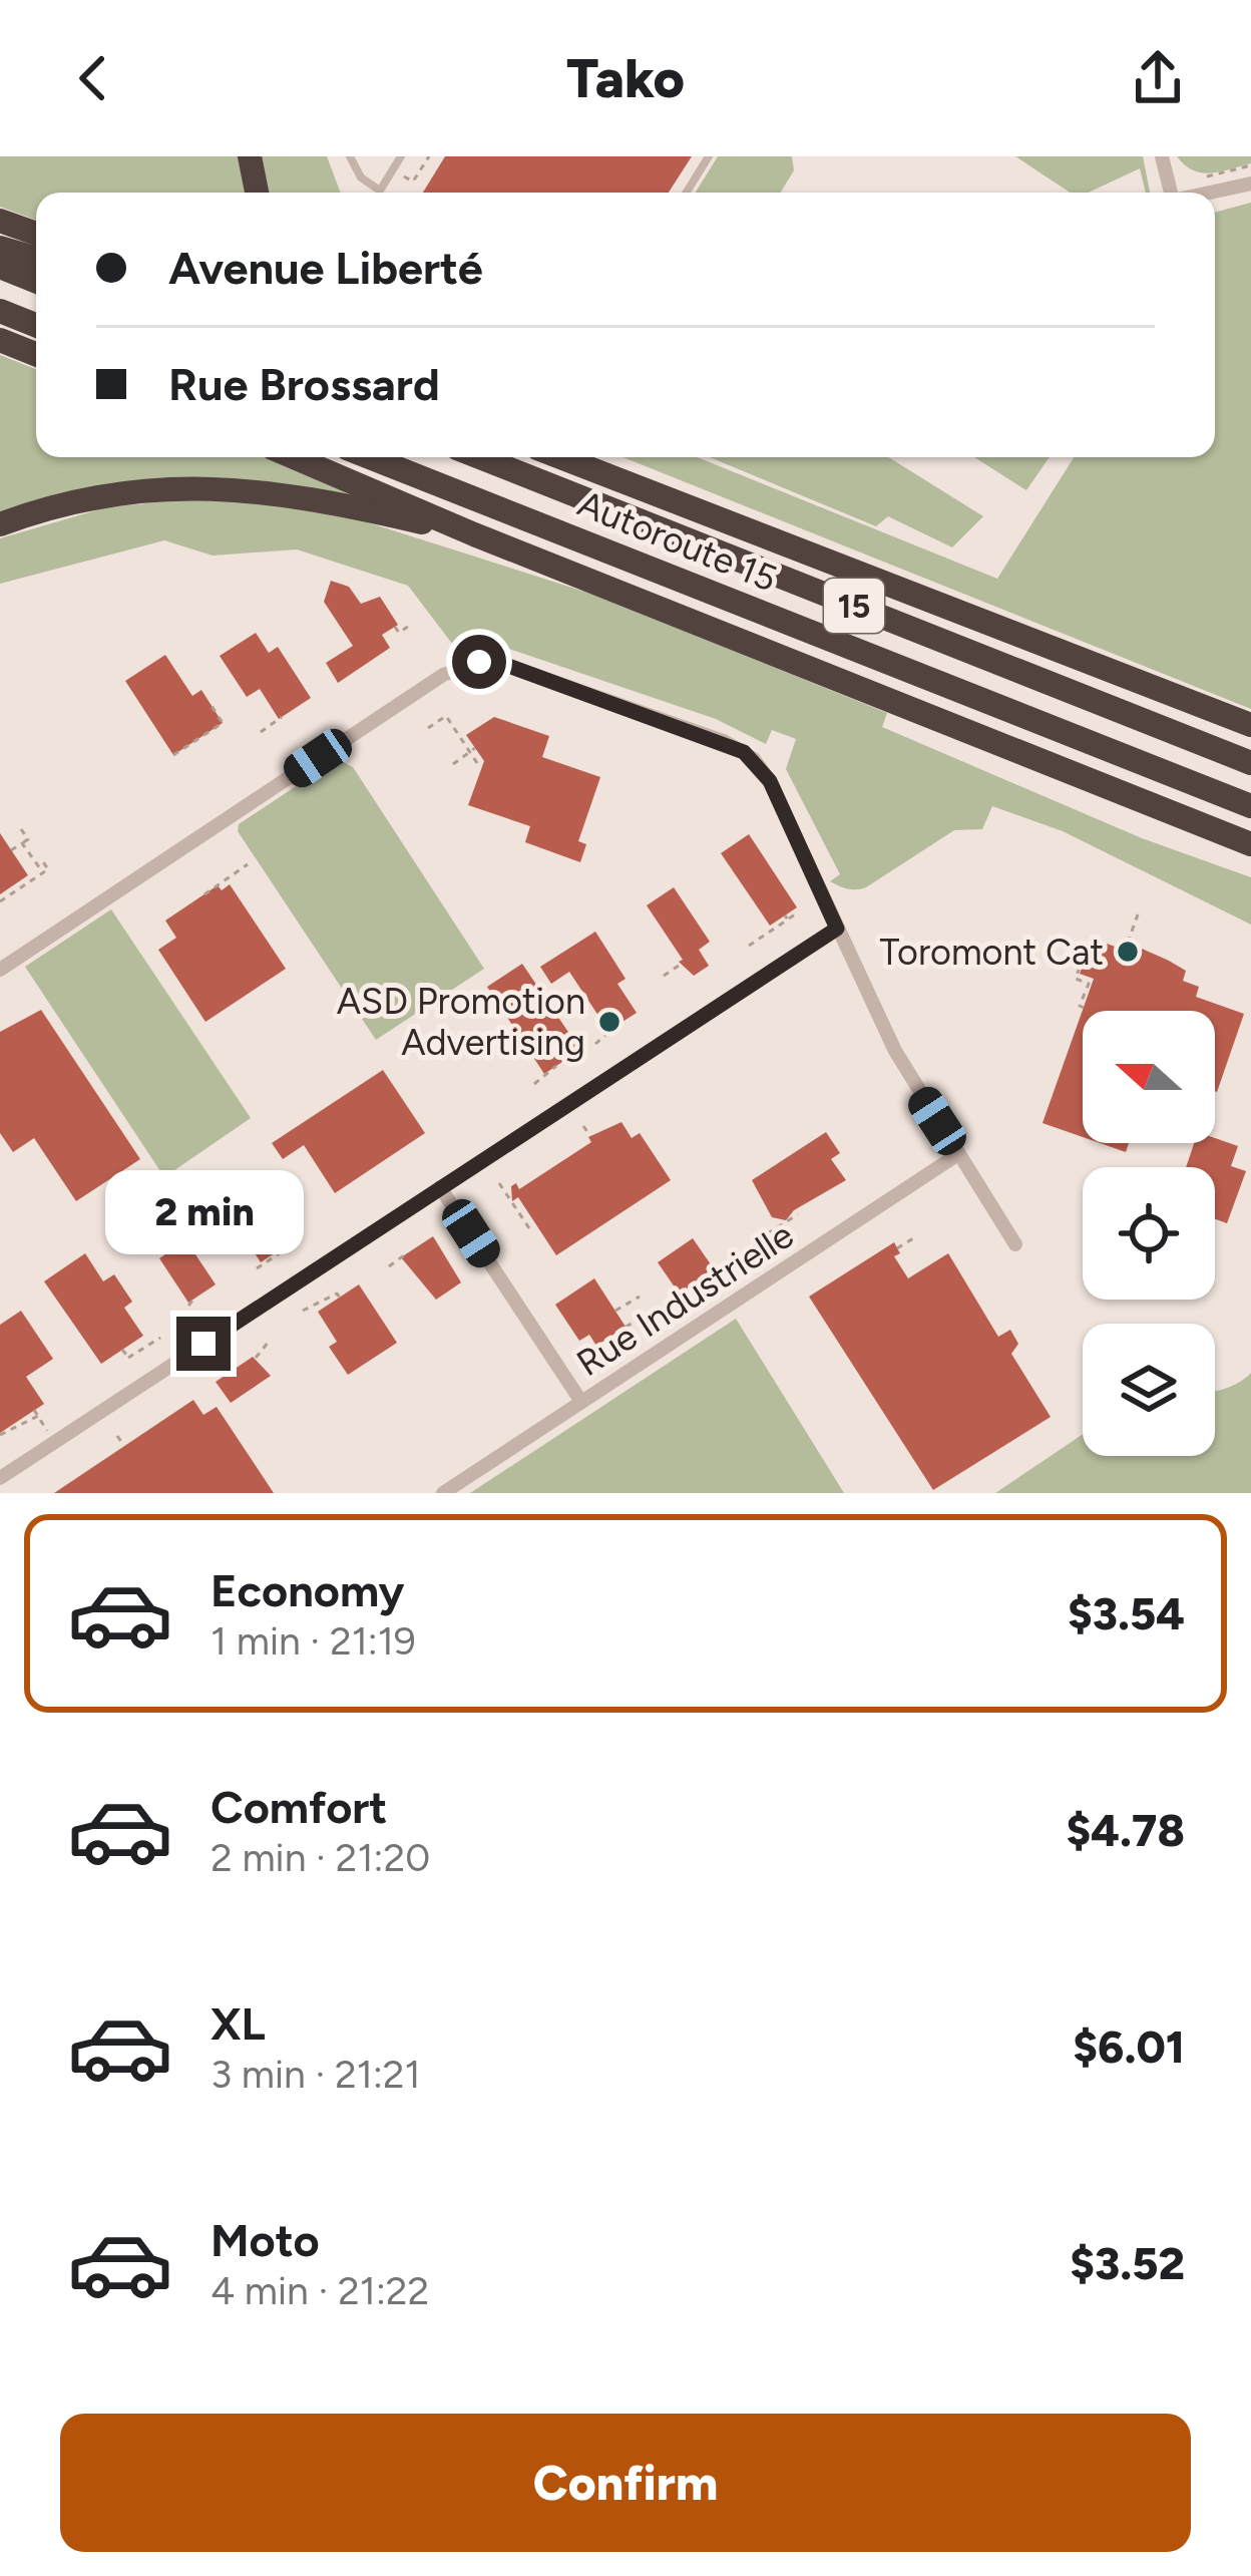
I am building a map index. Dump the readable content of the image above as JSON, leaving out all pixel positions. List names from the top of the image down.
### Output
{
  "streets": {
    "highway": ["Autoroute 15", "15"],
    "street": ["Rue Industrielle"]
  },
  "places": ["Toromont Cat", "ASD Promotion Advertising"],
  "north": "left",
  "page": {
    "header": "Tako",
    "banner": ["Avenue Liberté", "Rue Brossard"],
    "bubble": "2 min",
    "list": [
      {
        "name": "Economy",
        "note": "1 min · 21:19",
        "value": "$3.54"
      },
      {
        "name": "Comfort",
        "note": "2 min · 21:20",
        "value": "$4.78"
      },
      {
        "name": "XL",
        "note": "3 min · 21:21",
        "value": "$6.01"
      },
      {
        "name": "Moto",
        "note": "4 min · 21:22",
        "value": "$3.52"
      }
    ],
    "buttons": "Confirm"
  }
}
